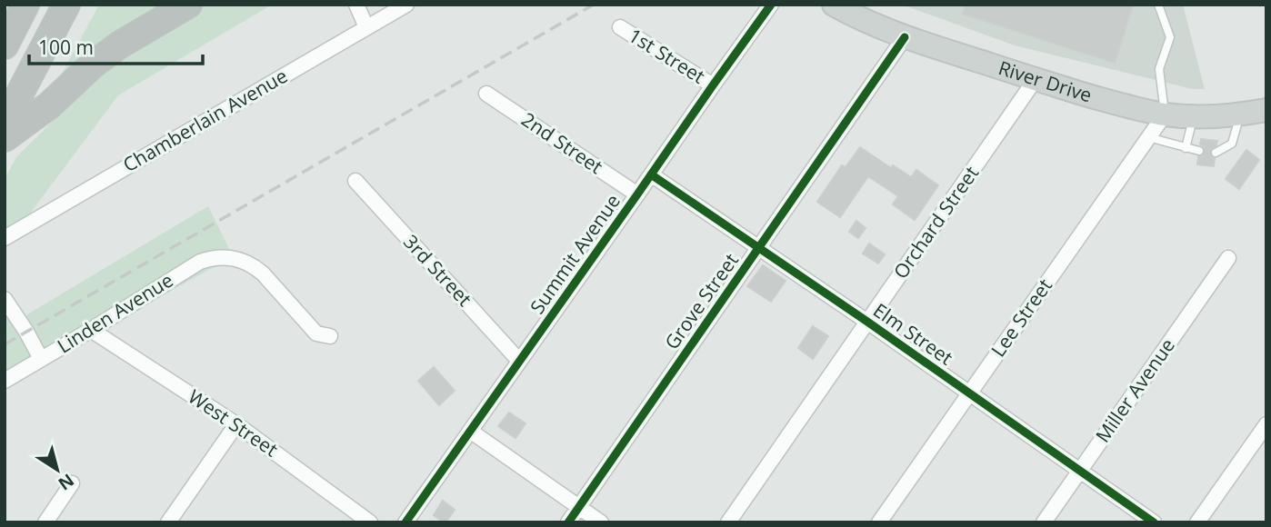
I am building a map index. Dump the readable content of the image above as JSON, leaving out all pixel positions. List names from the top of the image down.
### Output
{
  "streets": {
    "main road": ["River Drive"],
    "street": [
      "1st Street",
      "Chamberlain Avenue",
      "2nd Street",
      "Orchard Street",
      "Summit Avenue",
      "3rd Street",
      "Grove Street",
      "Linden Avenue",
      "Lee Street",
      "Elm Street",
      "Miller Avenue",
      "West Street"
    ]
  },
  "crossings": [
    ["1st Street", "Summit Avenue"],
    ["River Drive", "Orchard Street"],
    ["River Drive", "Grove Street"],
    ["River Drive", "Lee Street"],
    ["2nd Street", "Summit Avenue"],
    ["Orchard Street", "Elm Street"],
    ["Summit Avenue", "3rd Street"],
    ["Summit Avenue", "Elm Street"],
    ["Grove Street", "Elm Street"],
    ["Linden Avenue", "West Street"],
    ["Lee Street", "Elm Street"],
    ["Elm Street", "Miller Avenue"]
  ],
  "scale_bar": "100 m",
  "north": "bottom right"
}
